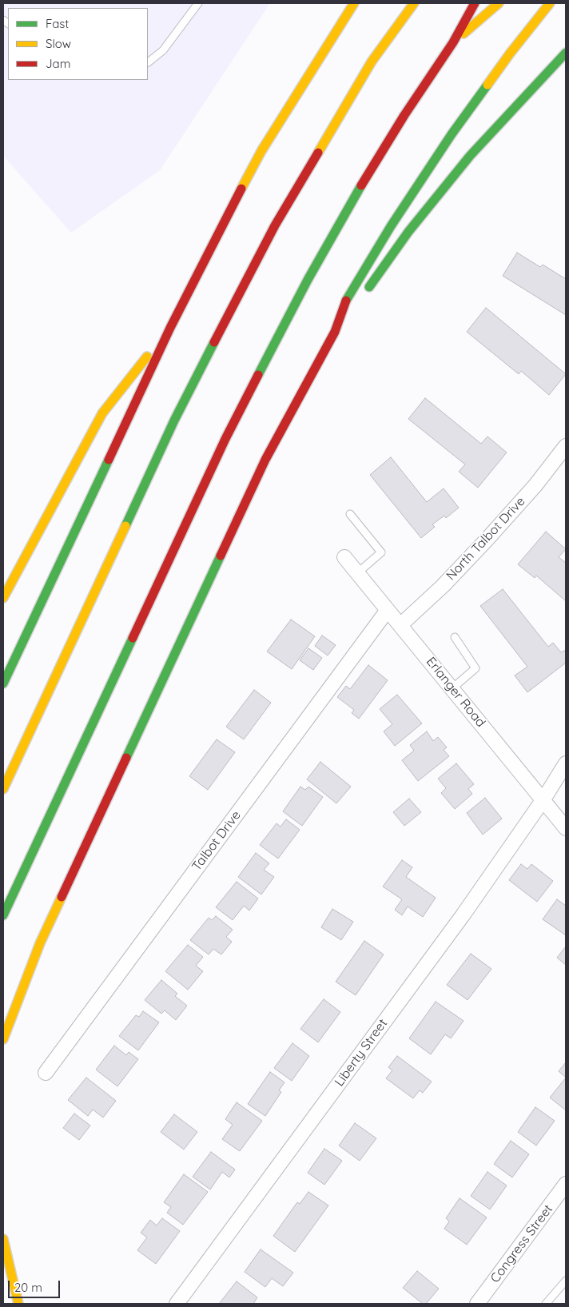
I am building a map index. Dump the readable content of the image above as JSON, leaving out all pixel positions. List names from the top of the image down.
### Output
{
  "streets": {
    "street": [
      "North Talbot Drive",
      "Erlanger Road",
      "Talbot Drive",
      "Liberty Street",
      "Congress Street"
    ]
  },
  "crossings": [
    ["North Talbot Drive", "Erlanger Road"],
    ["Erlanger Road", "Talbot Drive"],
    ["Erlanger Road", "Liberty Street"]
  ],
  "legend": ["Fast", "Slow", "Jam"],
  "scale_bar": "20 m"
}
